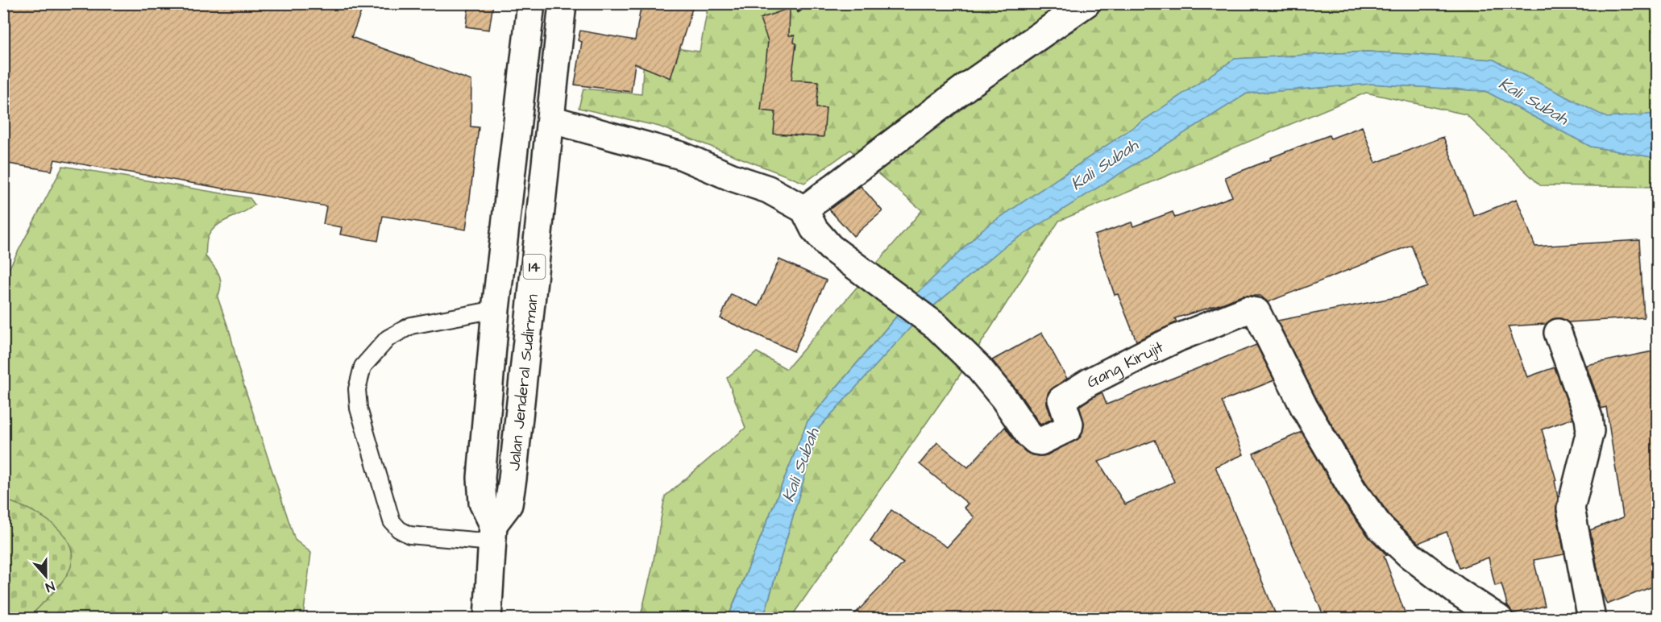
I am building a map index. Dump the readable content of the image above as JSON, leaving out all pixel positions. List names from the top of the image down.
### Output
{
  "streets": {
    "main road": ["14", "Gang Kirujit", "Jalan Jenderal Sudirman"]
  },
  "water": ["Kali Subah"],
  "north": "bottom"
}
